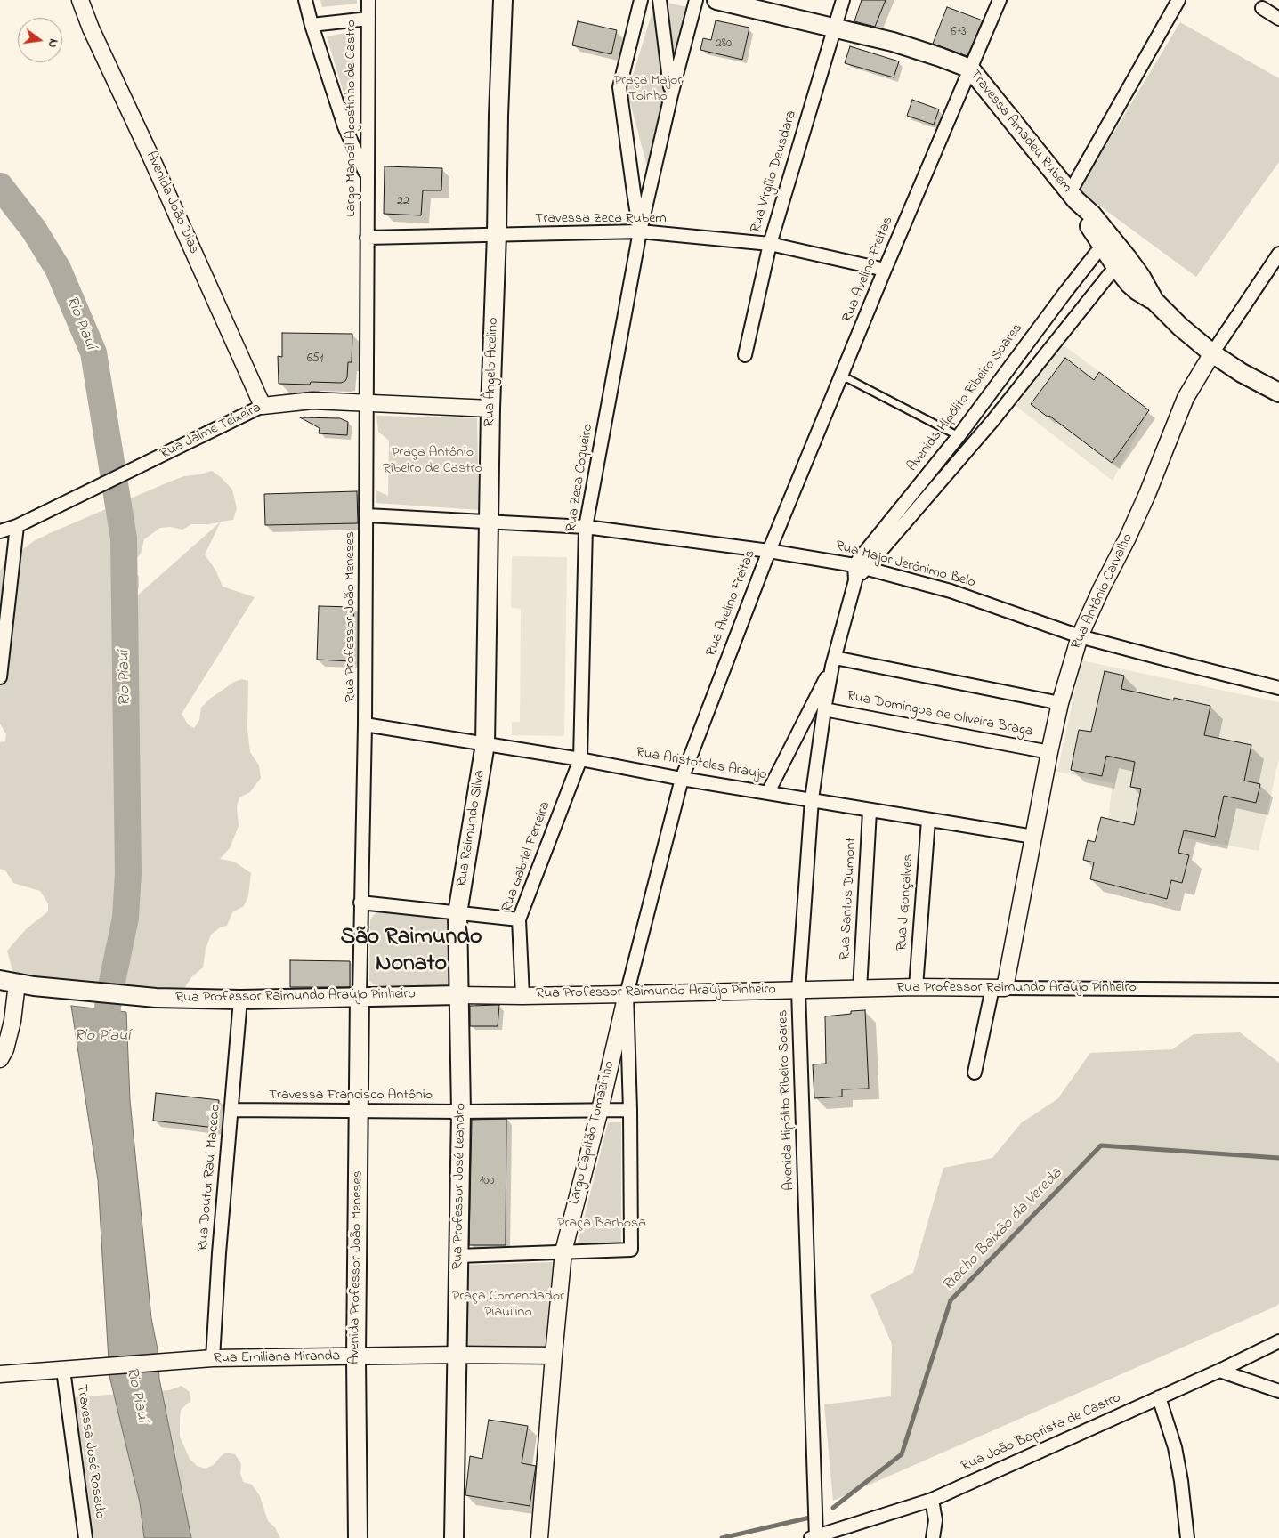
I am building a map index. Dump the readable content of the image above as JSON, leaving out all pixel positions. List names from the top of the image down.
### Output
{
  "streets": {
    "main road": [
      "Travessa Amadeu Rubem",
      "Rua Ângelo Acelino",
      "Rua Raimundo Silva",
      "Rua Professor Raimundo Araújo Pinheiro",
      "Rua Professor José Leandro",
      "Avenida Professor João Meneses"
    ],
    "street": [
      "Largo Manoel Agostinho de Castro",
      "Rua Virgílio Deusdara",
      "Avenida João Dias",
      "Travessa Zeca Rubem",
      "Rua Avelino Freitas",
      "Avenida Hipólito Ribeiro Soares",
      "Rua Jaime Teixeira",
      "Rua Zeca Coqueiro",
      "Rua Major Jerônimo Belo",
      "Rua Antônio Carvalho",
      "Rua Professor João Meneses",
      "Rua Domingos de Oliveira Braga",
      "Rua Aristoteles Araujo",
      "Rua Gabriel Ferreira",
      "Rua Santos Dumont",
      "Rua J Gonçalves",
      "Travessa Francisco Antônio",
      "Largo Capitão Tomazinho",
      "Rua Doutor Raul Macedo",
      "Rua Emiliana Miranda",
      "Rua João Baptista de Castro",
      "Travessa José Rosado"
    ]
  },
  "crossings": [
    ["Largo Manoel Agostinho de Castro", "Travessa Zeca Rubem"],
    ["Largo Manoel Agostinho de Castro", "Rua Professor João Meneses"],
    ["Travessa Amadeu Rubem", "Rua Virgílio Deusdara"],
    ["Travessa Amadeu Rubem", "Rua Avelino Freitas"],
    ["Travessa Amadeu Rubem", "Avenida Hipólito Ribeiro Soares"],
    ["Travessa Amadeu Rubem", "Rua Antônio Carvalho"],
    ["Rua Virgílio Deusdara", "Travessa Zeca Rubem"],
    ["Avenida João Dias", "Rua Jaime Teixeira"],
    ["Travessa Zeca Rubem", "Rua Avelino Freitas"],
    ["Travessa Zeca Rubem", "Rua Ângelo Acelino"],
    ["Travessa Zeca Rubem", "Rua Zeca Coqueiro"],
    ["Travessa Zeca Rubem", "Rua Professor João Meneses"],
    ["Rua Avelino Freitas", "Rua Major Jerônimo Belo"],
    ["Rua Avelino Freitas", "Rua Aristoteles Araujo"],
    ["Rua Avelino Freitas", "Rua Professor Raimundo Araújo Pinheiro"],
    ["Rua Avelino Freitas", "Travessa Francisco Antônio"],
    ["Rua Avelino Freitas", "Largo Capitão Tomazinho"],
    ["Rua Ângelo Acelino", "Rua Jaime Teixeira"],
    ["Rua Ângelo Acelino", "Rua Major Jerônimo Belo"],
    ["Rua Ângelo Acelino", "Rua Aristoteles Araujo"],
    ["Rua Ângelo Acelino", "Rua Raimundo Silva"],
    ["Avenida Hipólito Ribeiro Soares", "Rua Major Jerônimo Belo"],
    ["Avenida Hipólito Ribeiro Soares", "Rua Domingos de Oliveira Braga"],
    ["Avenida Hipólito Ribeiro Soares", "Rua Aristoteles Araujo"],
    ["Avenida Hipólito Ribeiro Soares", "Rua Professor Raimundo Araújo Pinheiro"],
    ["Avenida Hipólito Ribeiro Soares", "Rua João Baptista de Castro"],
    ["Rua Jaime Teixeira", "Rua Professor João Meneses"],
    ["Rua Zeca Coqueiro", "Rua Major Jerônimo Belo"],
    ["Rua Zeca Coqueiro", "Rua Aristoteles Araujo"],
    ["Rua Zeca Coqueiro", "Rua Gabriel Ferreira"],
    ["Rua Major Jerônimo Belo", "Rua Antônio Carvalho"],
    ["Rua Major Jerônimo Belo", "Rua Professor João Meneses"],
    ["Rua Antônio Carvalho", "Rua Domingos de Oliveira Braga"],
    ["Rua Antônio Carvalho", "Rua Aristoteles Araujo"],
    ["Rua Antônio Carvalho", "Rua Professor Raimundo Araújo Pinheiro"],
    ["Rua Professor João Meneses", "Rua Aristoteles Araujo"],
    ["Rua Professor João Meneses", "Rua Professor Raimundo Araújo Pinheiro"],
    ["Rua Professor João Meneses", "Avenida Professor João Meneses"],
    ["Rua Aristoteles Araujo", "Rua Raimundo Silva"],
    ["Rua Aristoteles Araujo", "Rua Gabriel Ferreira"],
    ["Rua Aristoteles Araujo", "Rua Santos Dumont"],
    ["Rua Aristoteles Araujo", "Rua J Gonçalves"],
    ["Rua Raimundo Silva", "Rua Professor Raimundo Araújo Pinheiro"],
    ["Rua Raimundo Silva", "Rua Professor José Leandro"],
    ["Rua Gabriel Ferreira", "Rua Professor Raimundo Araújo Pinheiro"],
    ["Rua Santos Dumont", "Rua Professor Raimundo Araújo Pinheiro"],
    ["Rua J Gonçalves", "Rua Professor Raimundo Araújo Pinheiro"],
    ["Rua Professor Raimundo Araújo Pinheiro", "Largo Capitão Tomazinho"],
    ["Rua Professor Raimundo Araújo Pinheiro", "Rua Doutor Raul Macedo"],
    ["Rua Professor Raimundo Araújo Pinheiro", "Rua Professor José Leandro"],
    ["Rua Professor Raimundo Araújo Pinheiro", "Avenida Professor João Meneses"],
    ["Travessa Francisco Antônio", "Largo Capitão Tomazinho"],
    ["Travessa Francisco Antônio", "Rua Doutor Raul Macedo"],
    ["Travessa Francisco Antônio", "Rua Professor José Leandro"],
    ["Travessa Francisco Antônio", "Avenida Professor João Meneses"],
    ["Largo Capitão Tomazinho", "Rua Emiliana Miranda"],
    ["Rua Doutor Raul Macedo", "Rua Emiliana Miranda"],
    ["Rua Professor José Leandro", "Rua Emiliana Miranda"],
    ["Avenida Professor João Meneses", "Rua Emiliana Miranda"],
    ["Rua Emiliana Miranda", "Travessa José Rosado"]
  ],
  "districts": ["São Raimundo Nonato"],
  "water": ["Rio Piauí", "Riacho Baixão da Vereda"],
  "parks": [
    "Praça Major Toinho",
    "Praça Antônio Ribeiro de Castro",
    "Praça Barbosa",
    "Praça Comendador Piauilino"
  ],
  "house_numbers": [
    "673",
    "280",
    "22",
    "651",
    "100"
  ],
  "north": "right"
}
